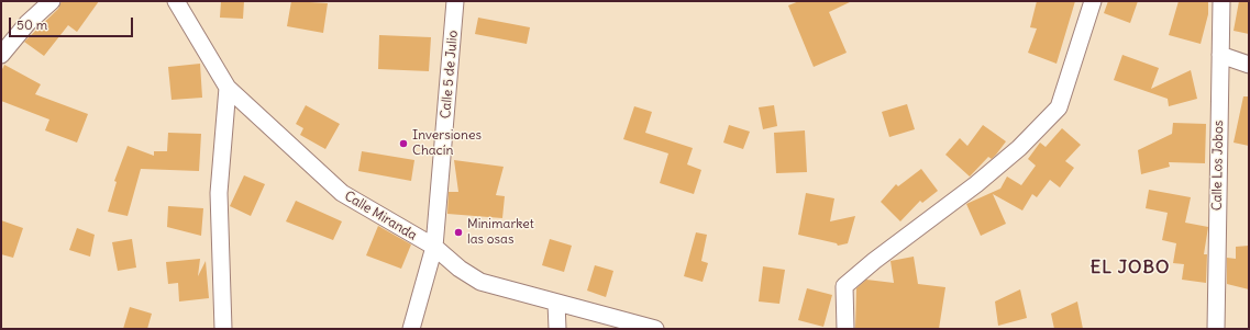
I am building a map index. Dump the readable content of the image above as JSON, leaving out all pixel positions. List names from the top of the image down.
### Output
{
  "streets": {
    "street": ["Calle 5 de Julio", "Calle Los Jobos", "Calle Miranda"]
  },
  "crossings": [
    ["Calle 5 de Julio", "Calle Miranda"]
  ],
  "districts": ["EL JOBO"],
  "places": ["Inversiones Chacín", "Minimarket las osas"],
  "scale_bar": "50 m"
}
